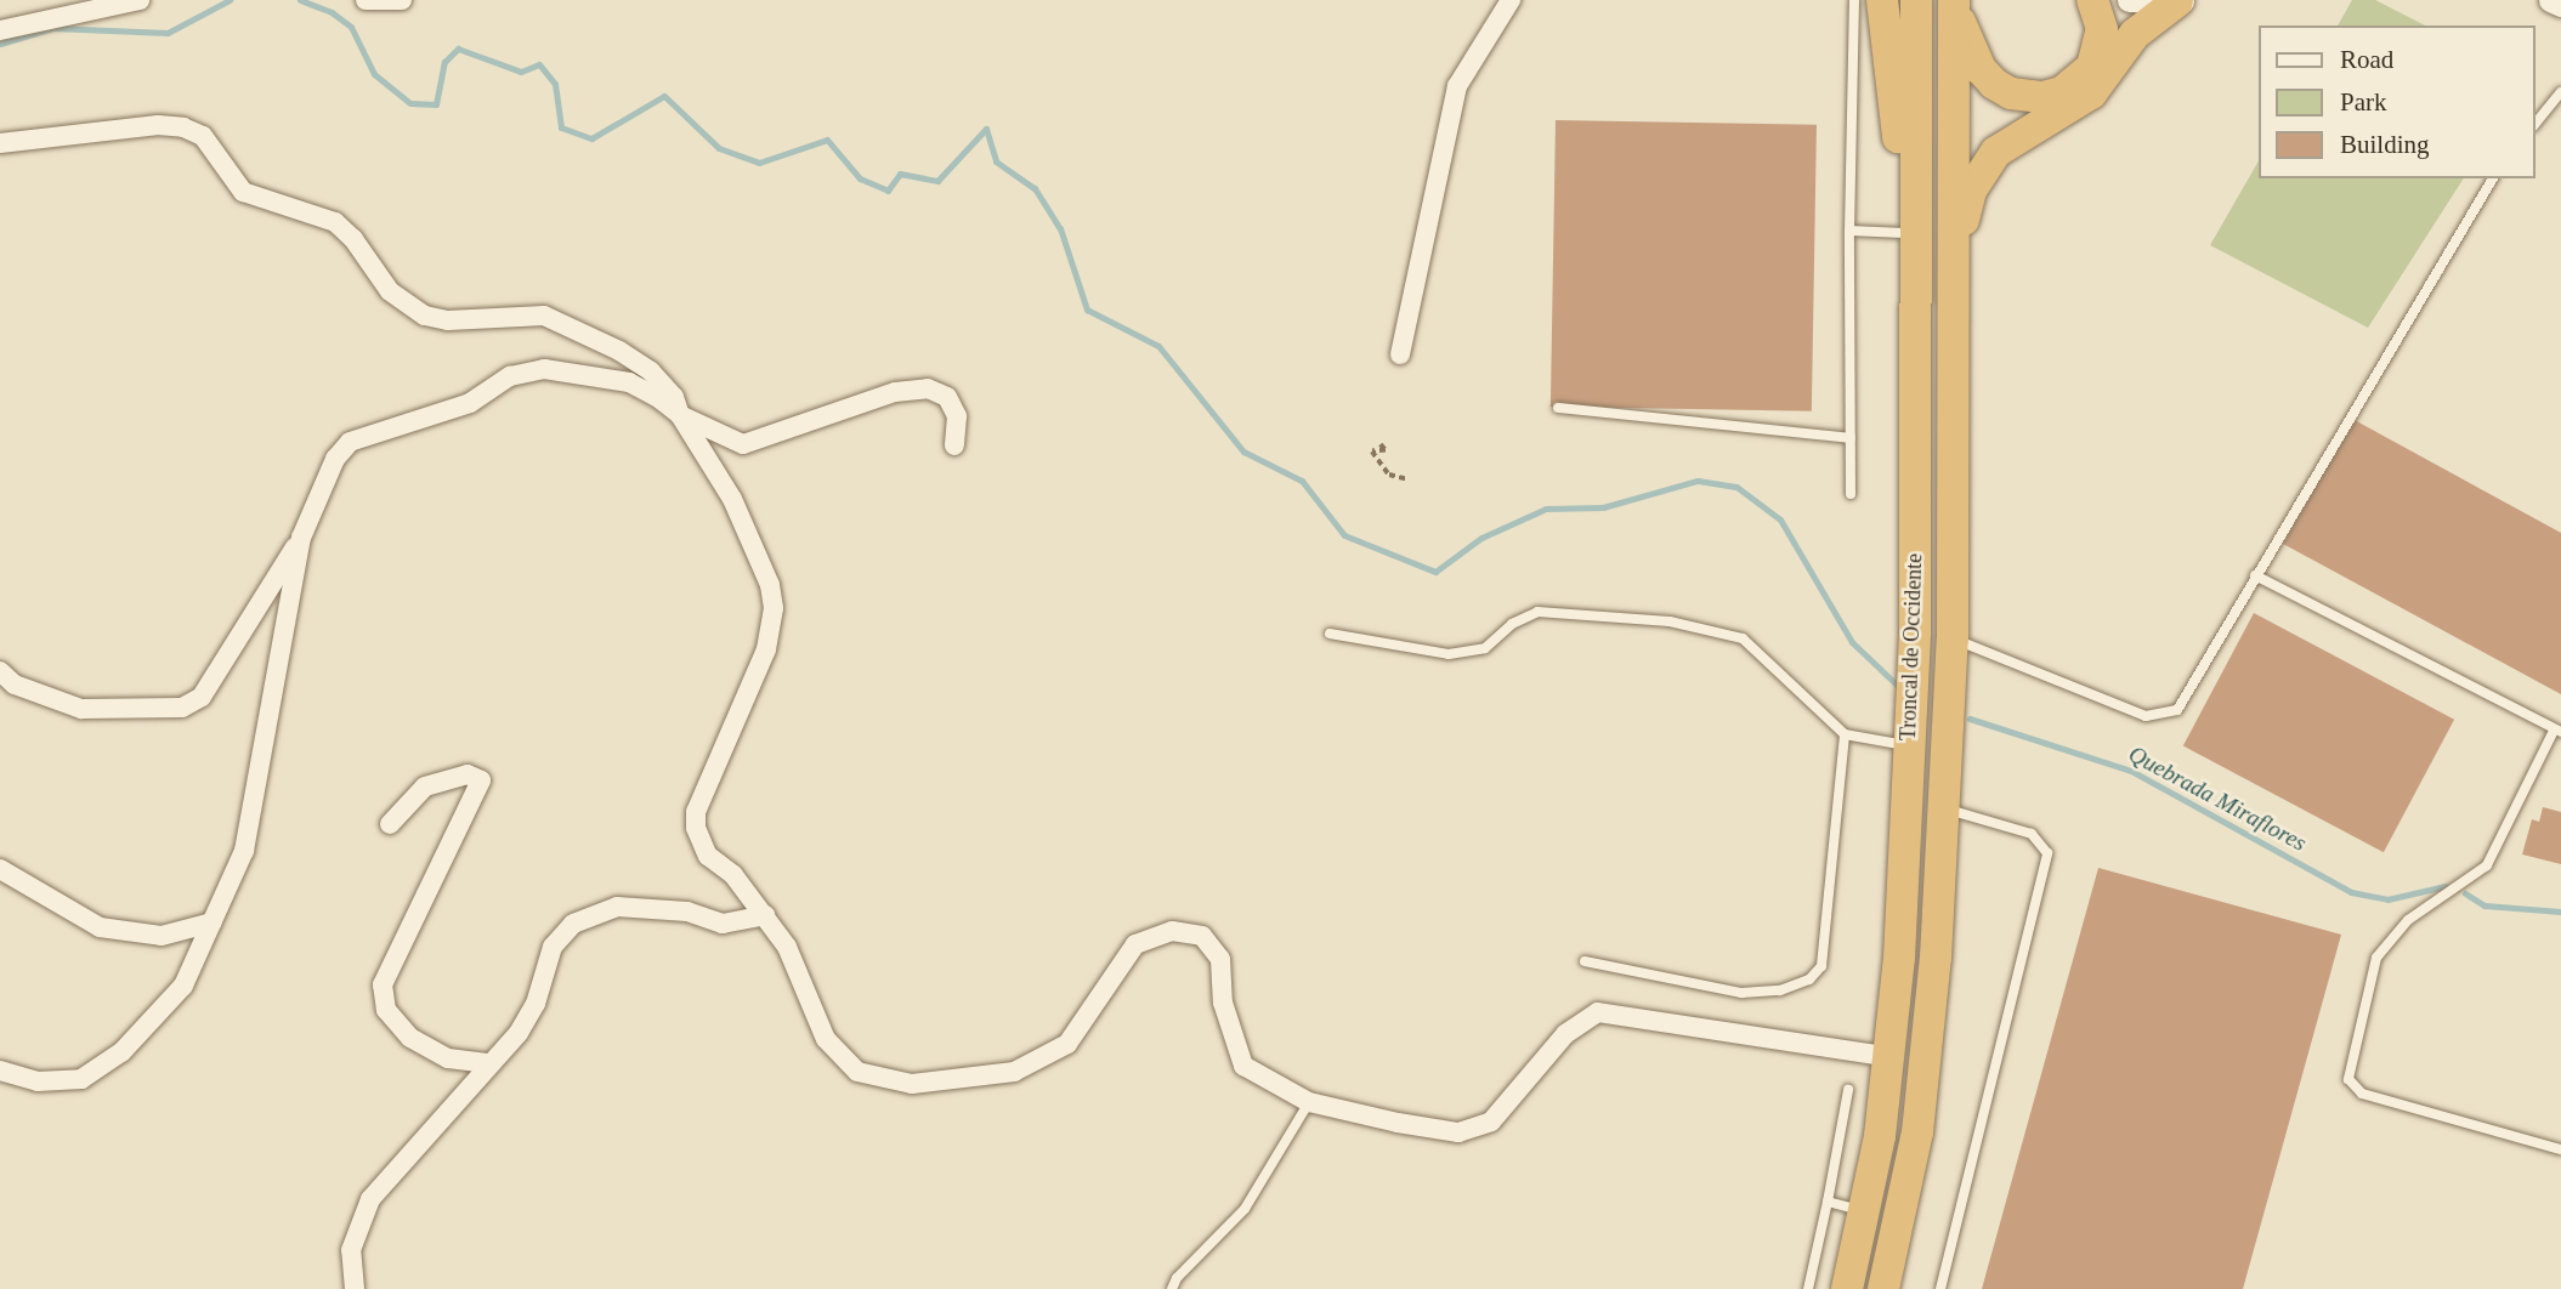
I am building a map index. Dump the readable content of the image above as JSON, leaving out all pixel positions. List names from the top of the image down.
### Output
{
  "streets": {
    "highway": ["Troncal de Occidente"]
  },
  "water": ["Quebrada Miraflores"],
  "legend": ["Road", "Park", "Building"]
}
